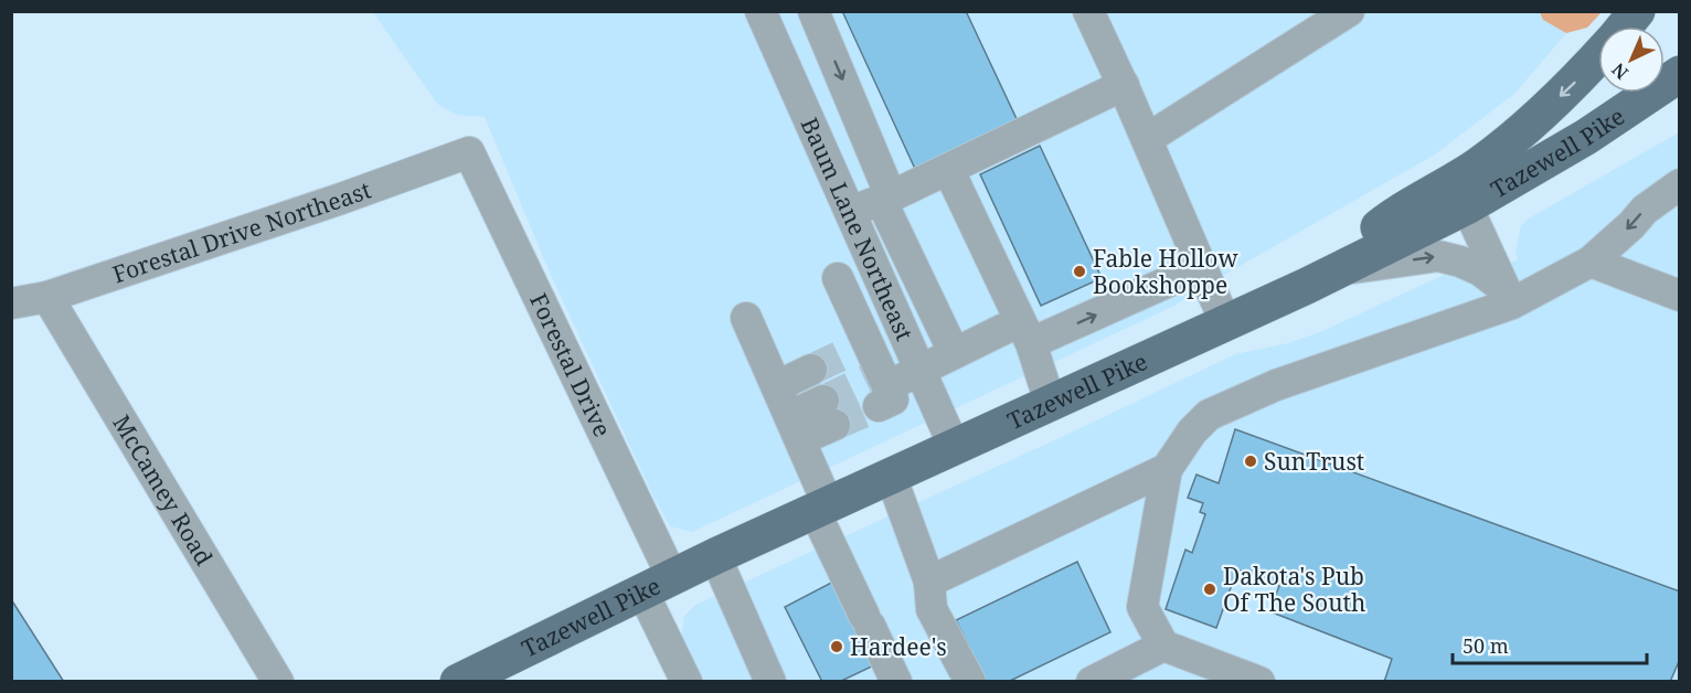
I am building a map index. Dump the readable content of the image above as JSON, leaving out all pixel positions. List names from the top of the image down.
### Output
{
  "streets": {
    "main road": ["Tazewell Pike"],
    "street": [
      "Baum Lane Northeast",
      "Forestal Drive Northeast",
      "Forestal Drive",
      "McCamey Road"
    ]
  },
  "crossings": [
    ["Tazewell Pike", "Baum Lane Northeast"],
    ["Tazewell Pike", "Forestal Drive"],
    ["Forestal Drive Northeast", "Forestal Drive"],
    ["Forestal Drive Northeast", "McCamey Road"]
  ],
  "places": [
    "Fable Hollow Bookshoppe",
    "SunTrust",
    "Dakota's Pub Of The South",
    "Hardee's"
  ],
  "scale_bar": "50 m",
  "north": "bottom left"
}
